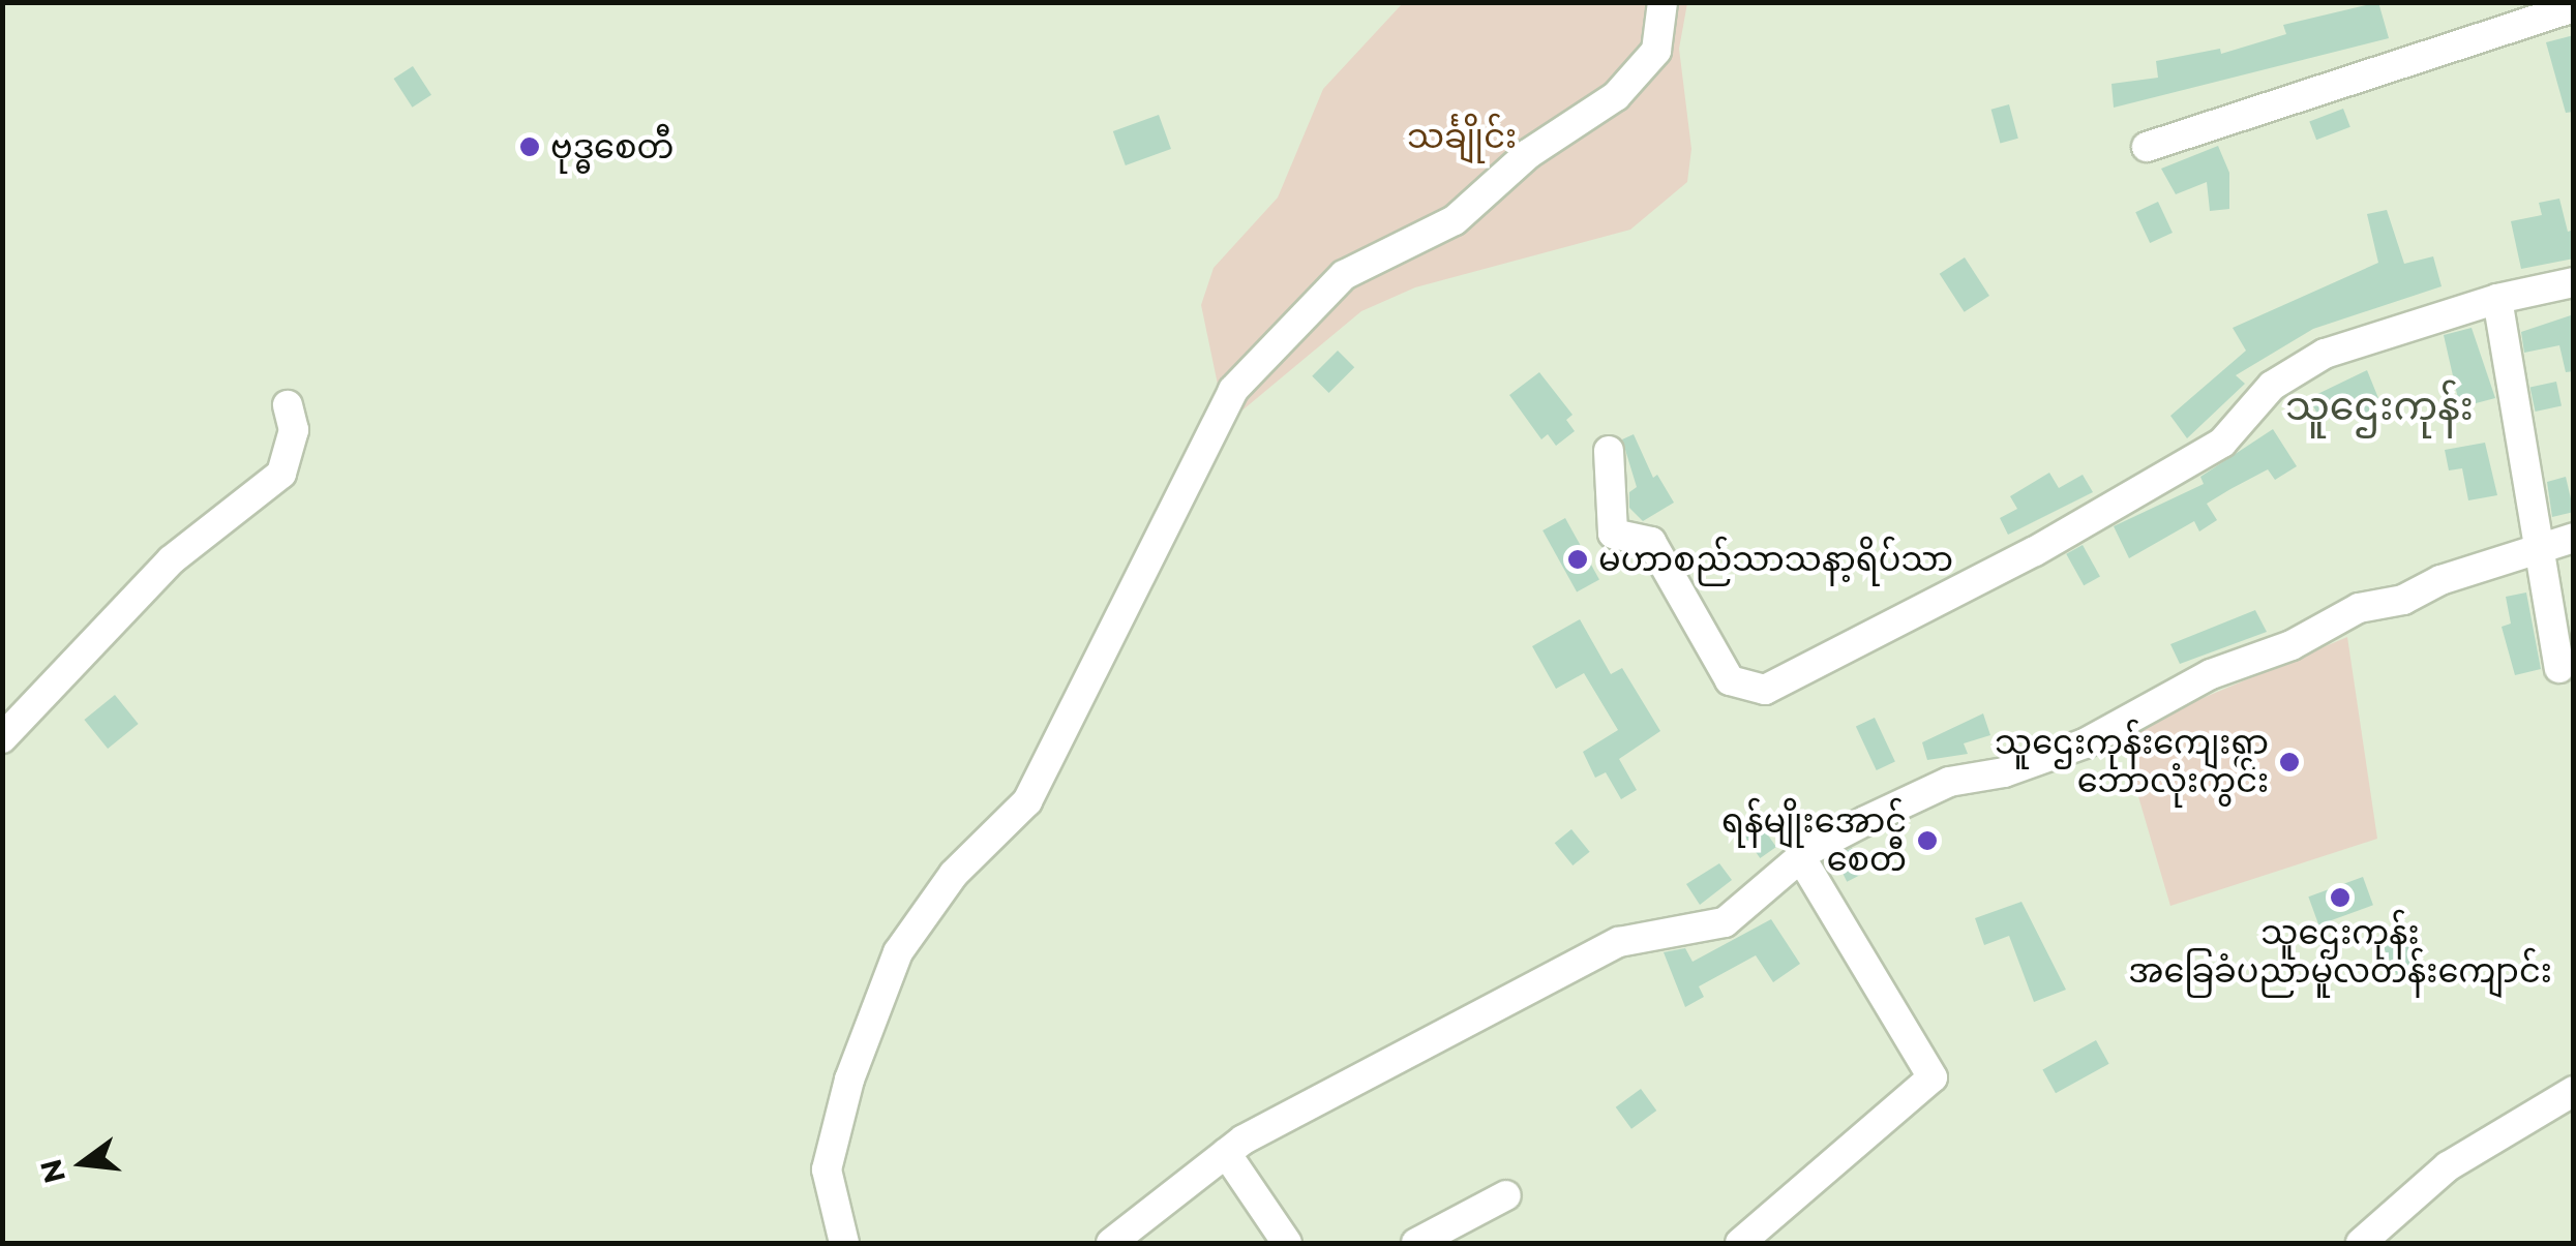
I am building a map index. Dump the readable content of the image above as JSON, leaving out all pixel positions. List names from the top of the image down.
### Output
{
  "districts": ["သူဌေးကုန်း"],
  "parks": ["သင်္ချိုင်း"],
  "places": [
    "ဗုဒ္ဓစေတီ",
    "မဟာစည်သာသနာ့ရိပ်သာ",
    "သူဌေးကုန်းကျေးရွာ ဘောလုံးကွင်း",
    "ရန်မျိုးအောင် စေတီ",
    "သူဌေးကုန်း အခြေခံပညာမူလတန်းကျောင်း"
  ],
  "north": "left"
}
